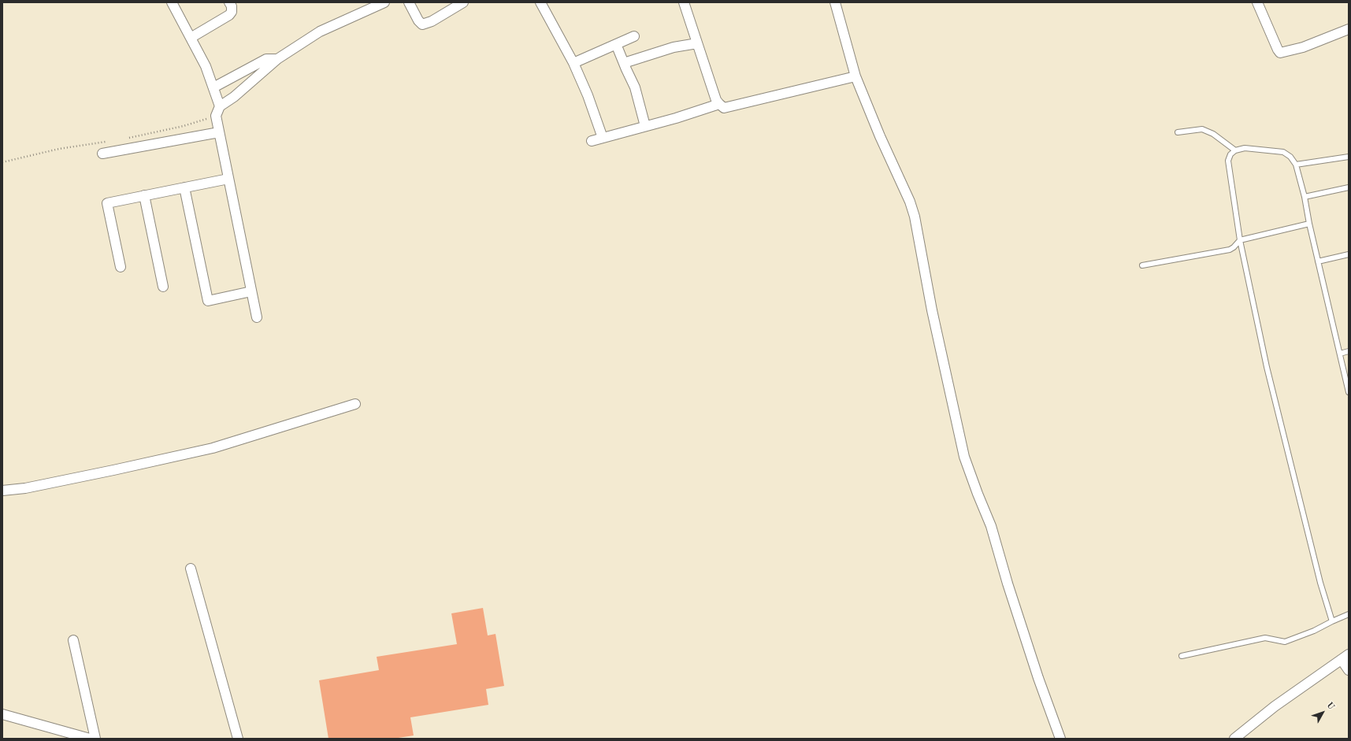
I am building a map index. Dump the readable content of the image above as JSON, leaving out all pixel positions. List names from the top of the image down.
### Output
{
  "north": "top right"
}
